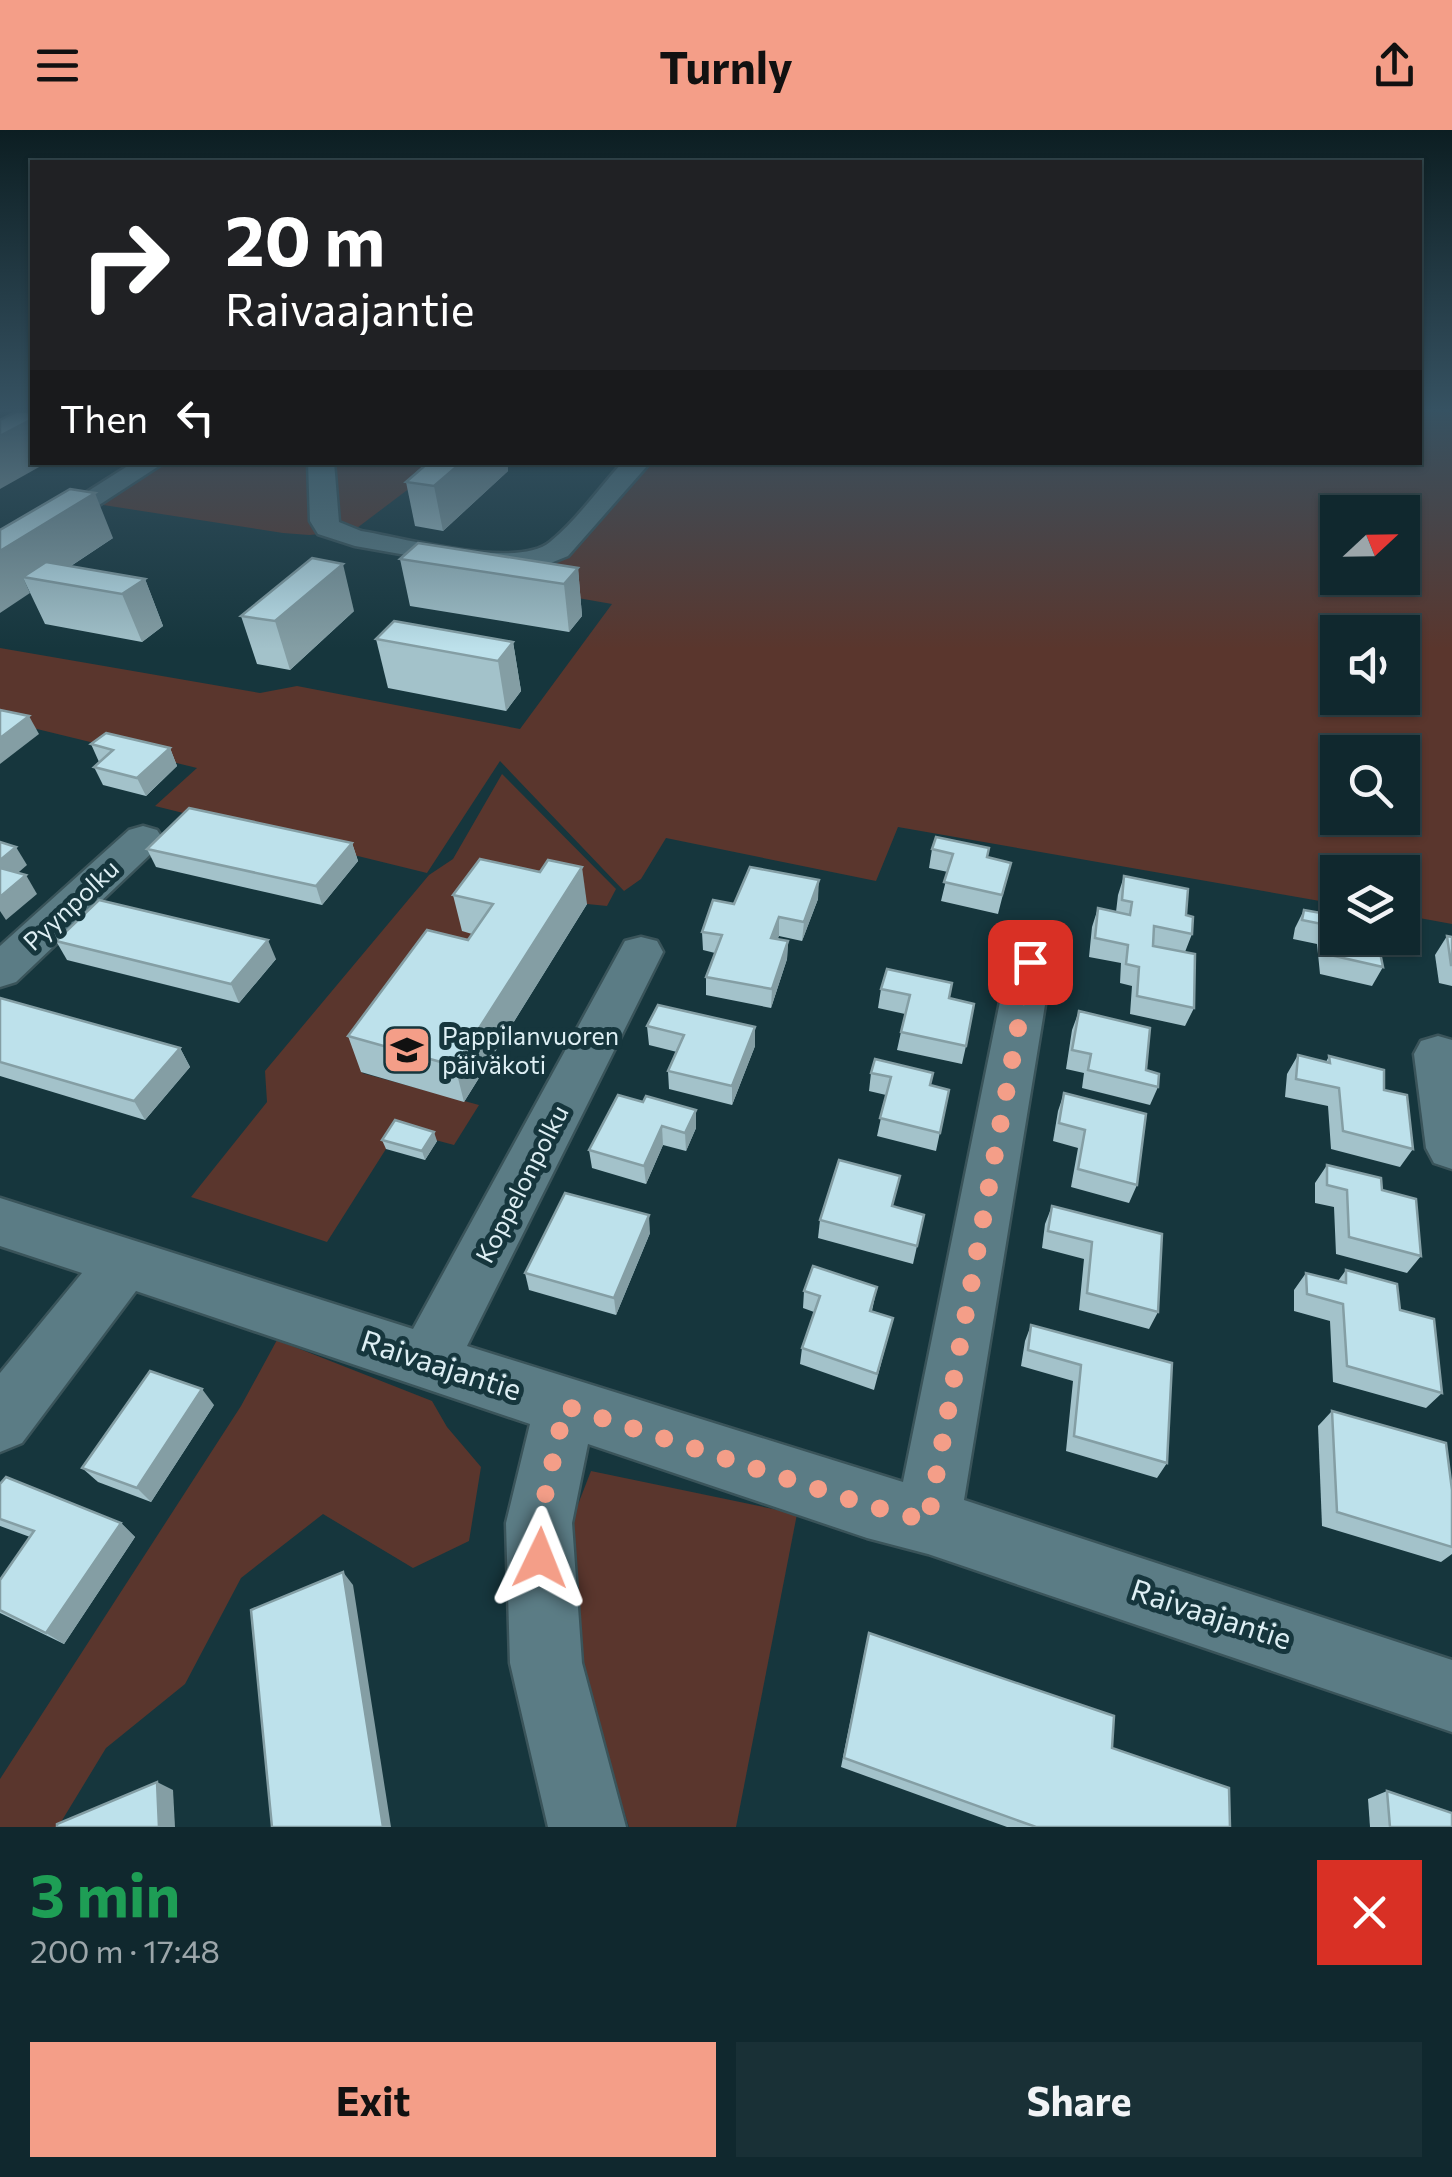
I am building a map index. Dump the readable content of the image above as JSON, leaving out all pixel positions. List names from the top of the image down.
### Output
{
  "streets": {
    "street": ["Pyynpolku", "Koppelonpolku", "Raivaajantie"]
  },
  "crossings": [
    ["Koppelonpolku", "Raivaajantie"]
  ],
  "places": {
    "school or university": ["Pappilanvuoren päiväkoti"]
  },
  "north": "right",
  "page": {
    "header": "Turnly",
    "turn": ["20 m", "Raivaajantie"],
    "then": "Then",
    "heading": ["3 min", "200 m · 17:48"],
    "buttons": ["Exit", "Share"]
  }
}
